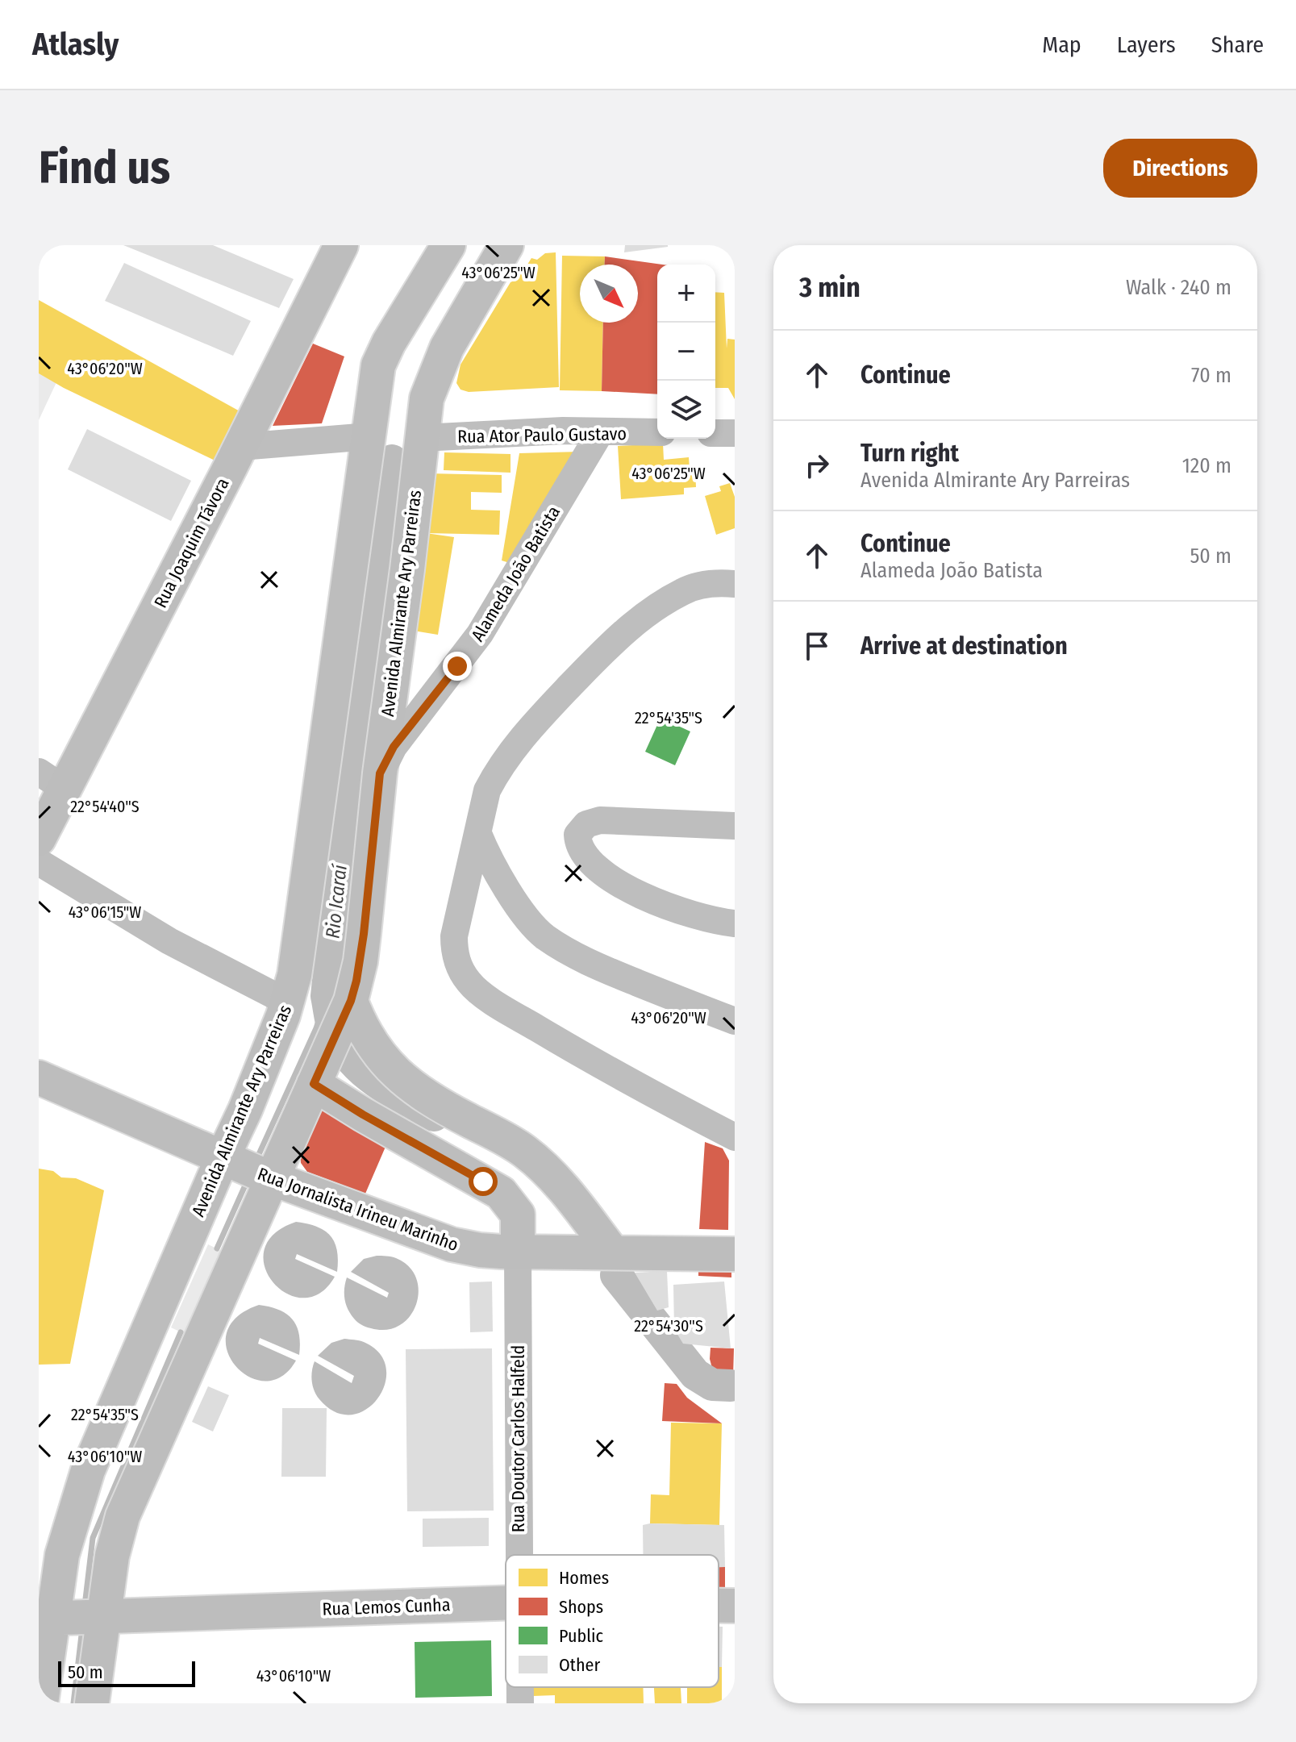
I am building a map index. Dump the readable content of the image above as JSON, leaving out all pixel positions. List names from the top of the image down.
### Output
{
  "streets": {
    "main road": [
      "Rua Joaquim Távora",
      "Avenida Almirante Ary Parreiras",
      "Rua Jornalista Irineu Marinho",
      "Rua Lemos Cunha"
    ],
    "street": ["Rua Ator Paulo Gustavo", "Alameda João Batista", "Rua Doutor Carlos Halfeld"]
  },
  "crossings": [
    ["Rua Ator Paulo Gustavo", "Alameda João Batista"],
    ["Rua Ator Paulo Gustavo", "Avenida Almirante Ary Parreiras"],
    ["Alameda João Batista", "Avenida Almirante Ary Parreiras"],
    ["Avenida Almirante Ary Parreiras", "Rua Jornalista Irineu Marinho"],
    ["Avenida Almirante Ary Parreiras", "Rua Lemos Cunha"],
    ["Rua Jornalista Irineu Marinho", "Rua Doutor Carlos Halfeld"]
  ],
  "water": ["Rio Icaraí"],
  "legend": [
    "Homes",
    "Shops",
    "Public",
    "Other"
  ],
  "scale_bar": "50 m",
  "north": "bottom right",
  "page": {
    "header": "Atlasly",
    "nav": ["Map", "Layers", "Share"],
    "buttons": "Directions",
    "title": "Find us",
    "heading": ["3 min", "Walk · 240 m"],
    "map_buttons": ["+", "−"],
    "list": [
      ["Continue", "70 m"],
      ["Turn right", "Avenida Almirante Ary Parreiras", "120 m"],
      ["Continue", "Alameda João Batista", "50 m"],
      "Arrive at destination"
    ],
    "scale": "50 m"
  },
  "coordinates": [
    "43°06'25\"W",
    "43°06'20\"W",
    "22°54'35\"S",
    "22°54'40\"S",
    "43°06'15\"W",
    "22°54'30\"S",
    "43°06'10\"W"
  ]
}
